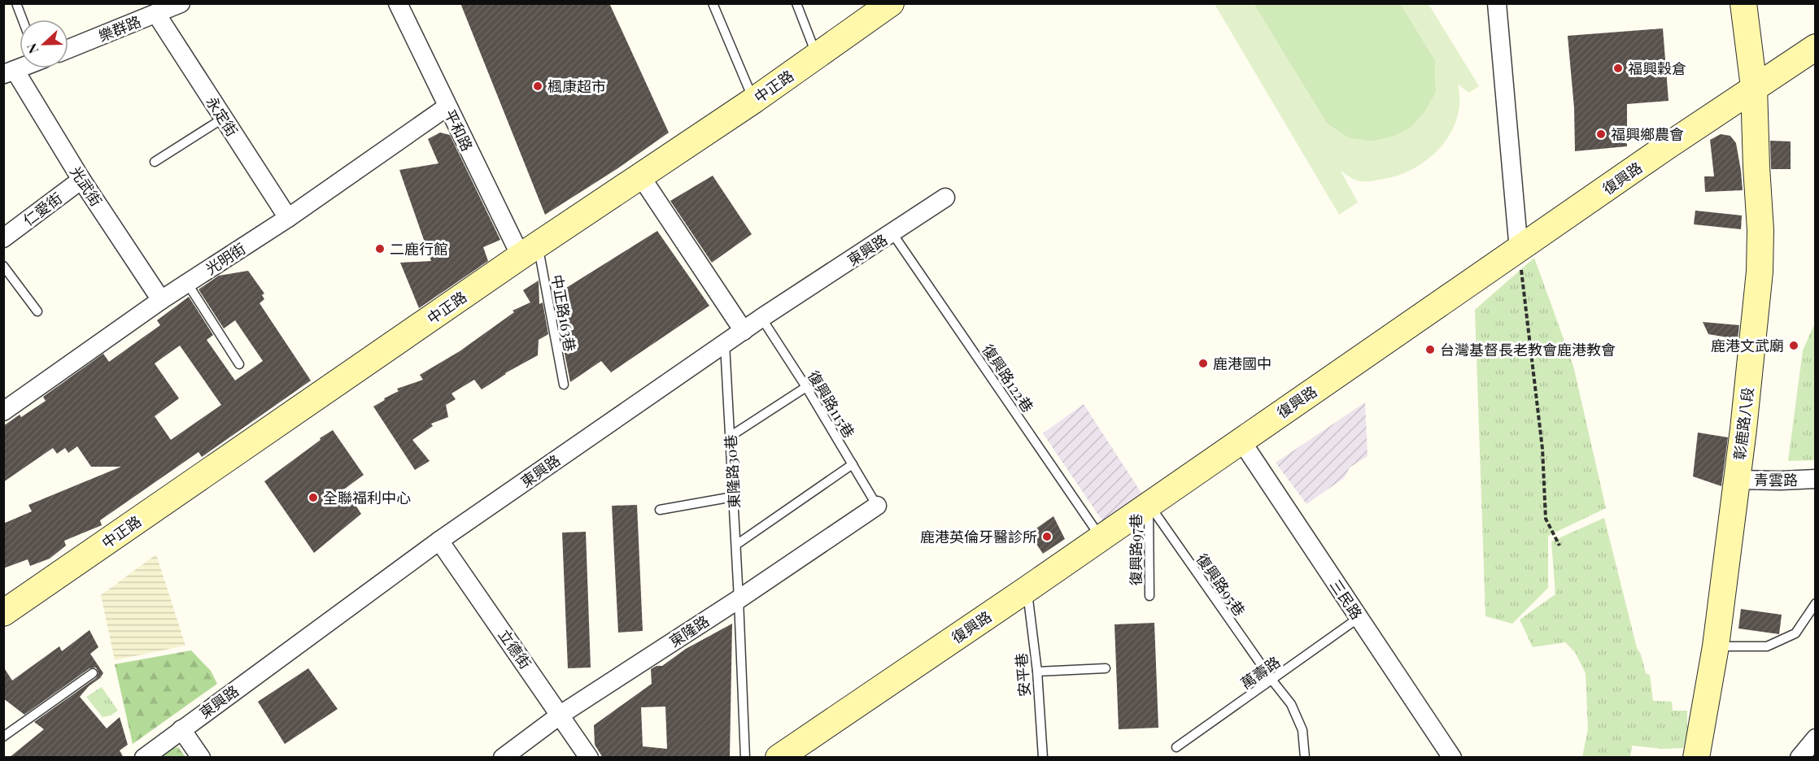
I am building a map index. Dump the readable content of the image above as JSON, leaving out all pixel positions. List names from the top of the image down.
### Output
{
  "streets": {
    "street": [
      "樂群路",
      "中正路",
      "永定街",
      "平和路",
      "復興路",
      "光武街",
      "仁愛街",
      "東興路",
      "光明街",
      "彰鹿路八段",
      "青雲路",
      "三民路",
      "東隆路",
      "立德街"
    ],
    "lane": [
      "中正路163巷",
      "復興路122巷",
      "復興路115巷",
      "東隆路30巷",
      "復興路97巷",
      "復興路95巷",
      "萬壽路",
      "安平巷"
    ]
  },
  "crossings": [
    ["樂群路", "永定街"],
    ["中正路", "平和路"],
    ["中正路", "中正路163巷"],
    ["永定街", "光明街"],
    ["平和路", "光明街"],
    ["平和路", "中正路163巷"],
    ["復興路", "復興路122巷"],
    ["復興路", "彰鹿路八段"],
    ["復興路", "復興路97巷"],
    ["復興路", "復興路95巷"],
    ["復興路", "三民路"],
    ["復興路", "安平巷"],
    ["光武街", "仁愛街"],
    ["光武街", "光明街"],
    ["東興路", "復興路122巷"],
    ["東興路", "復興路115巷"],
    ["東興路", "東隆路30巷"],
    ["東興路", "立德街"],
    ["復興路115巷", "東隆路"],
    ["彰鹿路八段", "青雲路"],
    ["東隆路30巷", "東隆路"],
    ["復興路97巷", "復興路95巷"],
    ["復興路95巷", "萬壽路"],
    ["三民路", "萬壽路"],
    ["東隆路", "立德街"]
  ],
  "places": [
    "福興穀倉",
    "楓康超市",
    "福興鄉農會",
    "二鹿行館",
    "鹿港文武廟",
    "台灣基督長老教會鹿港教會",
    "鹿港國中",
    "全聯福利中心",
    "鹿港英倫牙醫診所"
  ],
  "north": "left"
}
